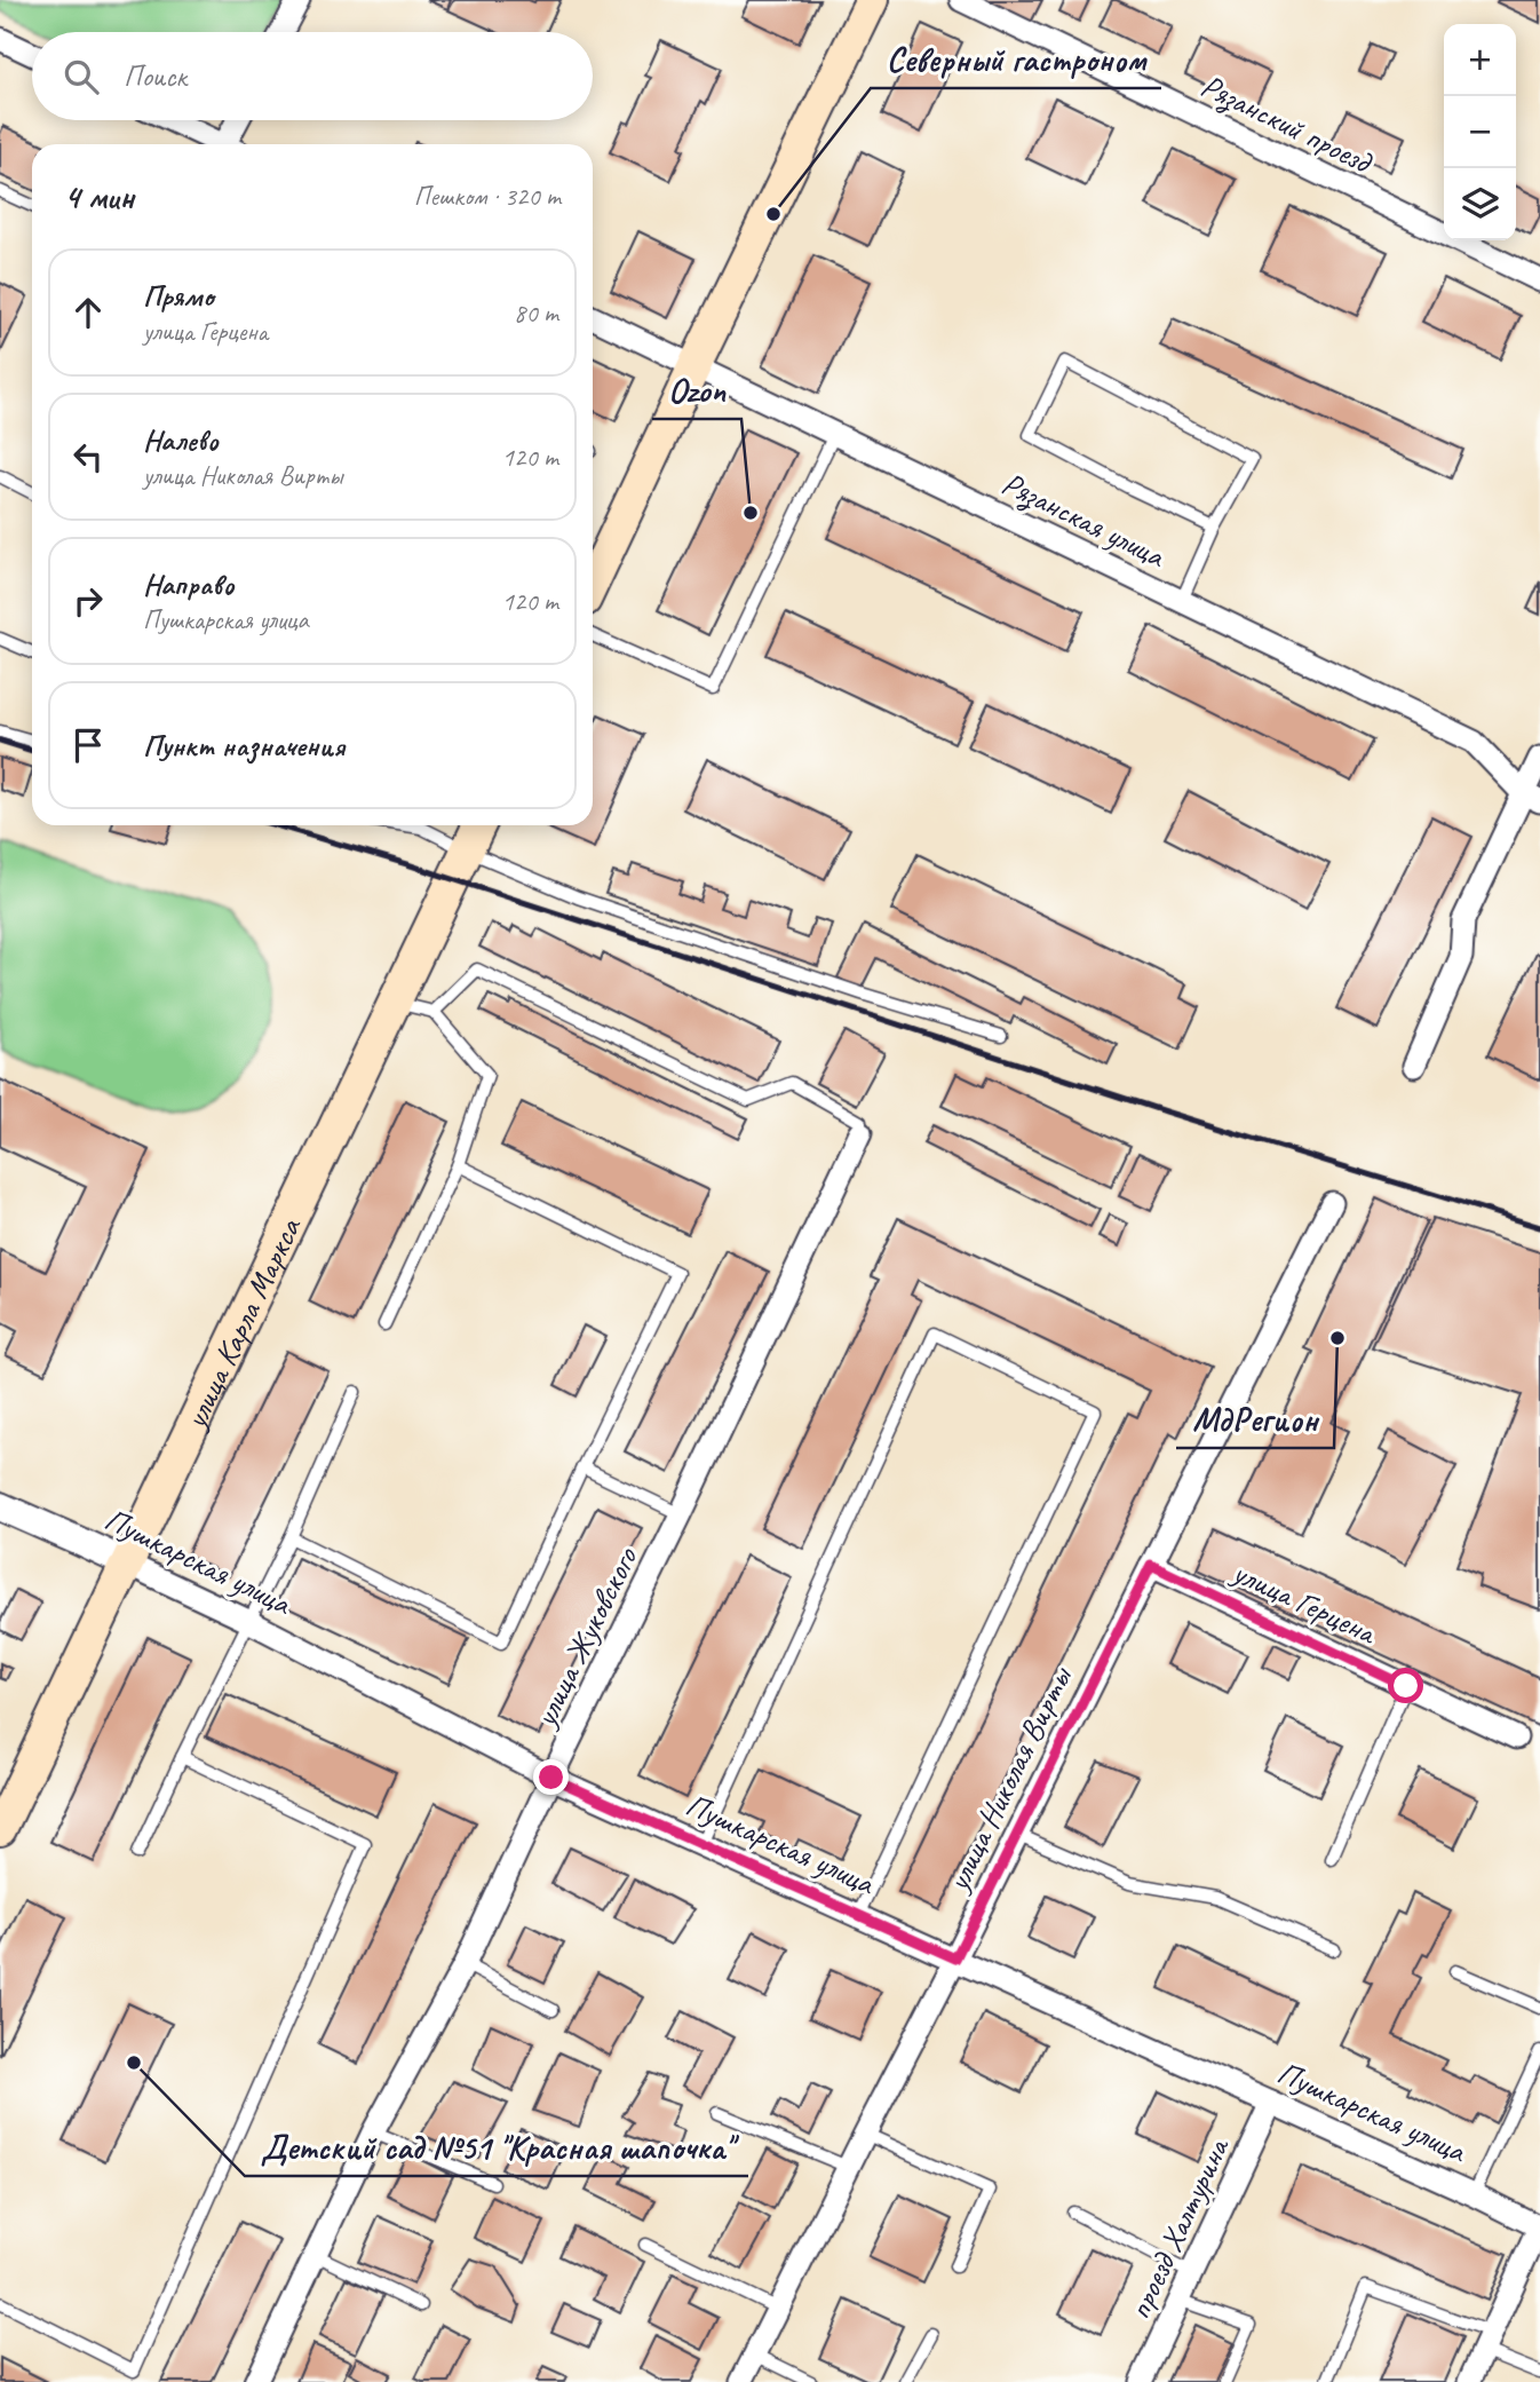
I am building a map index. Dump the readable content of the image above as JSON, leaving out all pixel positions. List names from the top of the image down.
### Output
{
  "streets": {
    "main road": ["улица Карла Маркса"],
    "street": [
      "Рязанский проезд",
      "Рязанская улица",
      "Пушкарская улица",
      "улица Герцена",
      "улица Жуковского",
      "улица Николая Вирты",
      "проезд Халтурина"
    ]
  },
  "crossings": [
    ["улица Карла Маркса", "Пушкарская улица"],
    ["Пушкарская улица", "улица Жуковского"],
    ["Пушкарская улица", "улица Николая Вирты"],
    ["Пушкарская улица", "проезд Халтурина"],
    ["улица Герцена", "улица Николая Вирты"]
  ],
  "places": [
    "Северный гастроном",
    "Ozon",
    "МдРегион",
    "Детский сад №51 \"Красная шапочка\""
  ],
  "page": {
    "map_buttons": ["+", "−"],
    "search": "Поиск",
    "heading": ["4 мин", "Пешком · 320 m"],
    "list": [
      ["Прямо", "улица Герцена", "80 m"],
      ["Налево", "улица Николая Вирты", "120 m"],
      ["Направо", "Пушкарская улица", "120 m"],
      "Пункт назначения"
    ]
  }
}
